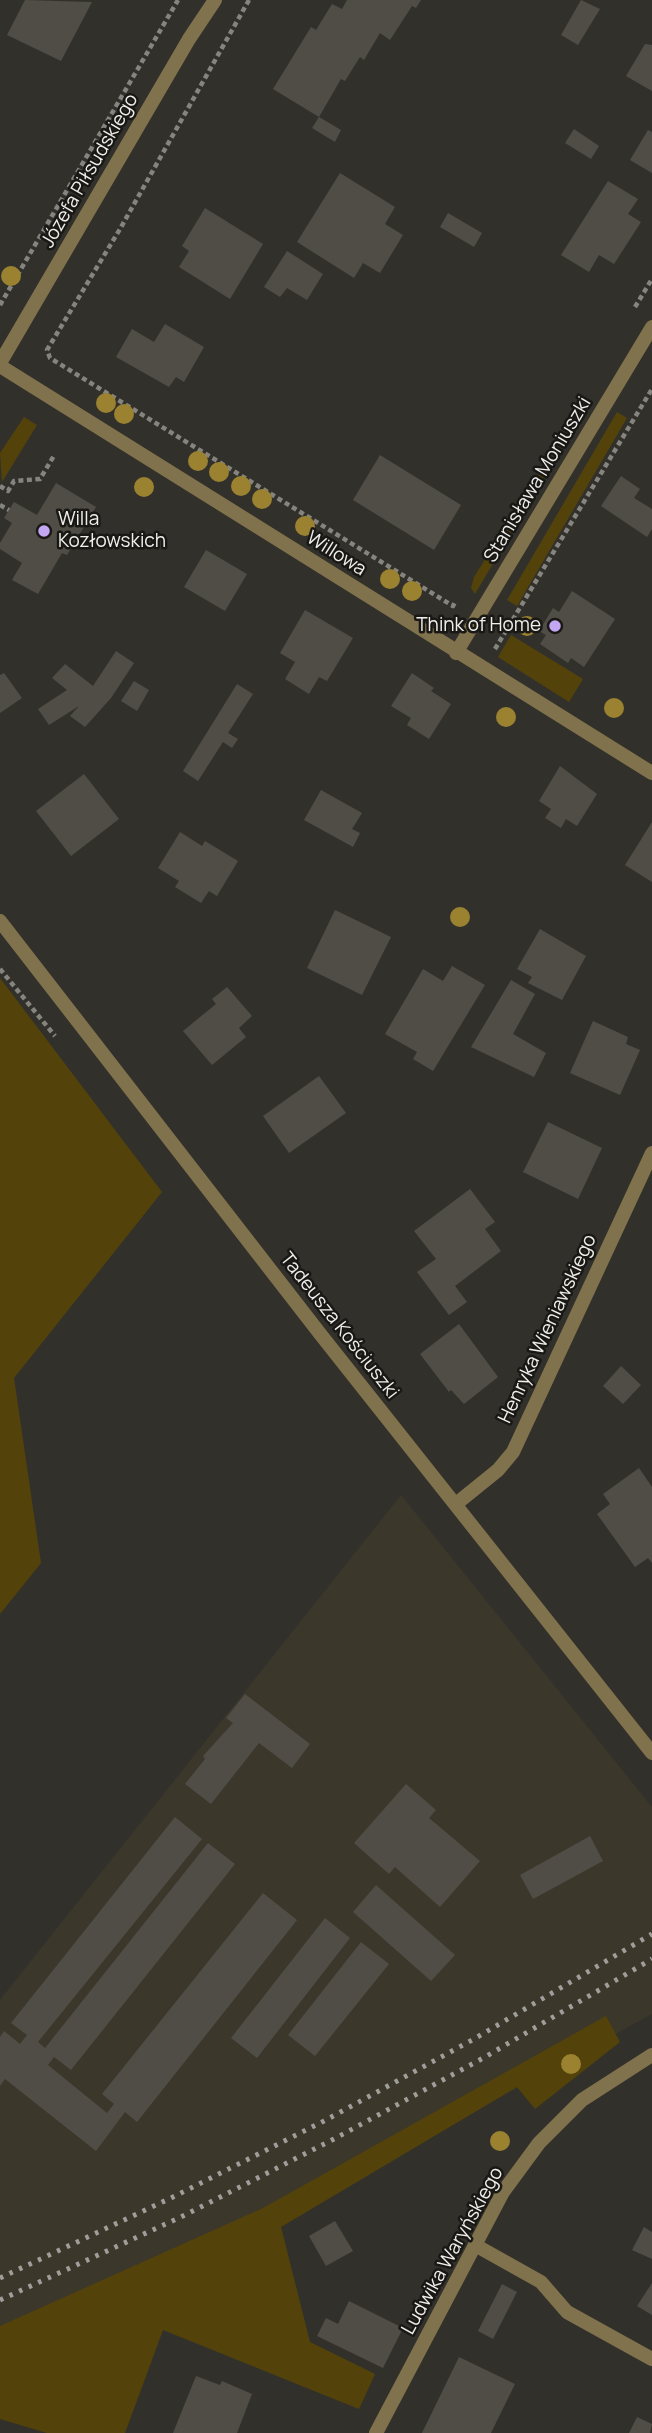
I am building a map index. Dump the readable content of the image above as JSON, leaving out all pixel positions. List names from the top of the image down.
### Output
{
  "streets": {
    "street": [
      "Józefa Piłsudskiego",
      "Stanisława Moniuszki",
      "Willowa",
      "Tadeusza Kościuszki",
      "Henryka Wieniawskiego",
      "Ludwika Waryńskiego"
    ]
  },
  "crossings": [
    ["Józefa Piłsudskiego", "Willowa"],
    ["Stanisława Moniuszki", "Willowa"],
    ["Tadeusza Kościuszki", "Henryka Wieniawskiego"]
  ],
  "places": ["Willa Kozłowskich", "Think of Home"]
}
